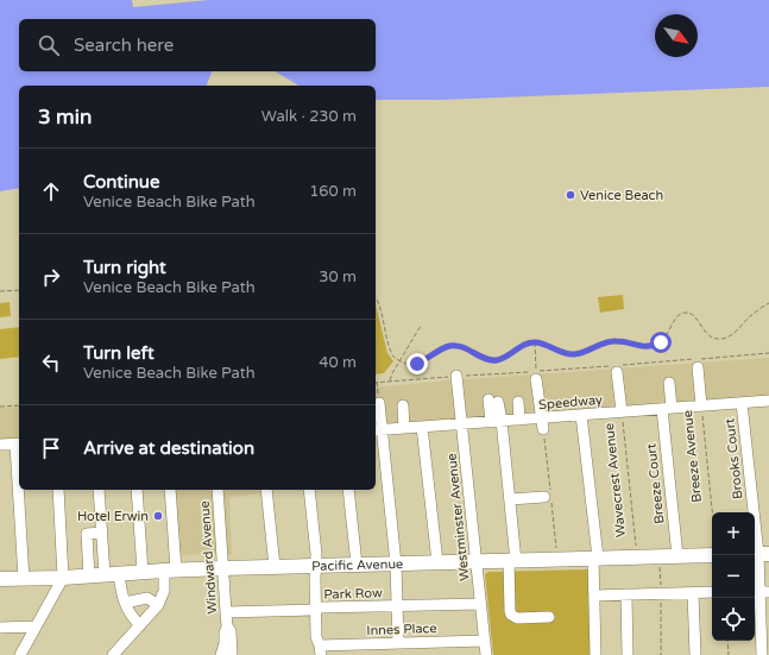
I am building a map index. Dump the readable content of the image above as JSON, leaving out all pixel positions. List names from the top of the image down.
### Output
{
  "streets": {
    "main road": ["Pacific Avenue"],
    "street": [
      "Speedway",
      "Breeze Avenue",
      "Brooks Court",
      "Wavecrest Avenue",
      "Breeze Court",
      "Westminster Avenue",
      "Windward Avenue",
      "Park Row",
      "Innes Place"
    ]
  },
  "crossings": [
    ["Speedway", "Breeze Avenue"],
    ["Speedway", "Brooks Court"],
    ["Speedway", "Wavecrest Avenue"],
    ["Speedway", "Breeze Court"],
    ["Speedway", "Westminster Avenue"],
    ["Wavecrest Avenue", "Pacific Avenue"],
    ["Breeze Court", "Pacific Avenue"],
    ["Westminster Avenue", "Pacific Avenue"],
    ["Westminster Avenue", "Park Row"],
    ["Westminster Avenue", "Innes Place"],
    ["Windward Avenue", "Pacific Avenue"],
    ["Windward Avenue", "Park Row"]
  ],
  "places": ["Venice Beach", "Hotel Erwin"],
  "north": "bottom right",
  "page": {
    "search": "Search here",
    "heading": ["3 min", "Walk · 230 m"],
    "list": [
      ["Continue", "Venice Beach Bike Path", "160 m"],
      ["Turn right", "Venice Beach Bike Path", "30 m"],
      ["Turn left", "Venice Beach Bike Path", "40 m"],
      "Arrive at destination"
    ],
    "map_buttons": ["+", "−"]
  }
}
